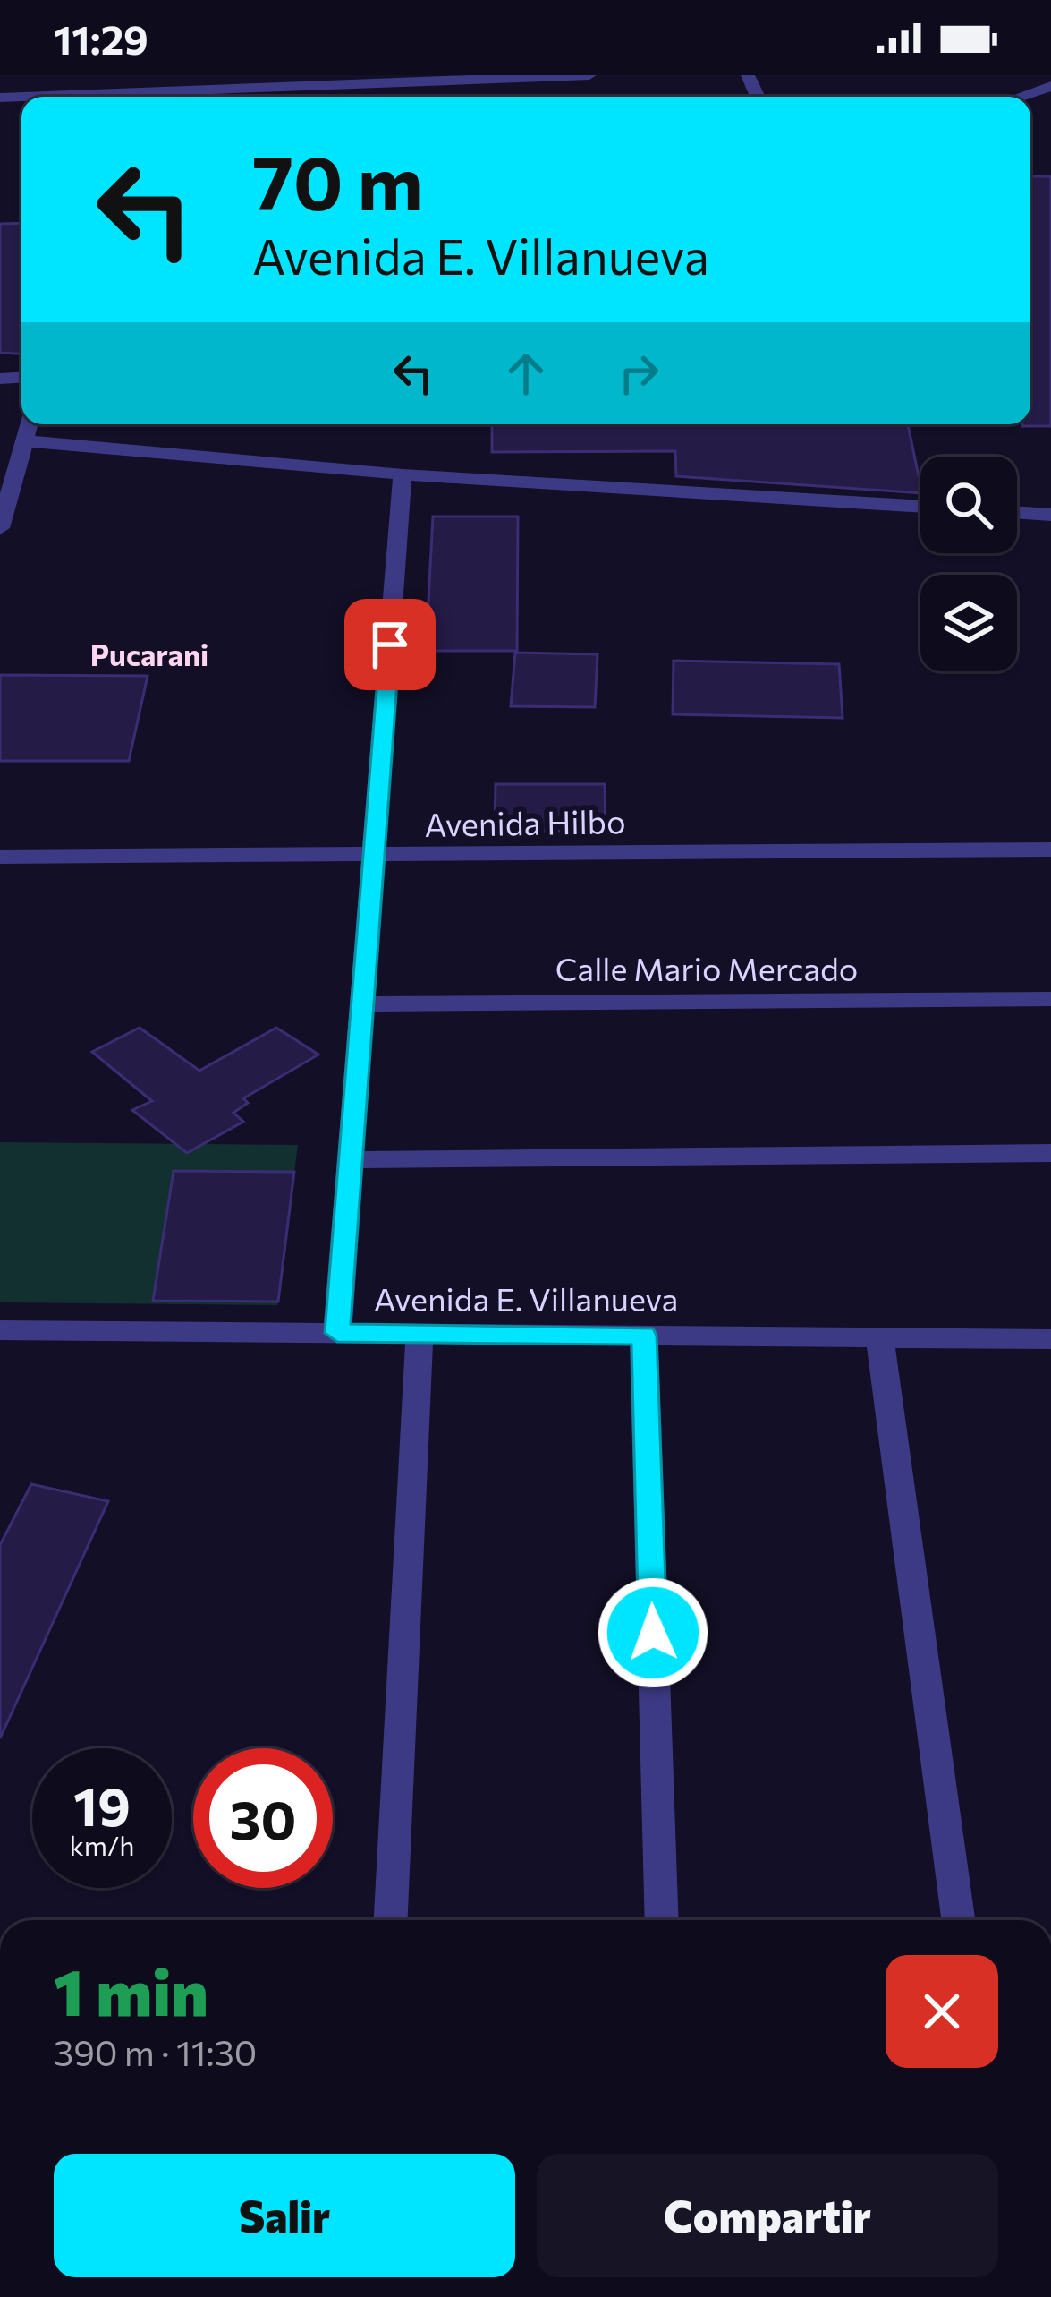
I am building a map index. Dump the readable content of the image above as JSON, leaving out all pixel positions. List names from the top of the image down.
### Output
{
  "streets": {
    "street": ["Avenida Hilbo", "Calle Mario Mercado", "Avenida E. Villanueva"]
  },
  "districts": ["Pucarani"],
  "page": {
    "status": "11:29",
    "turn": ["70 m", "Avenida E. Villanueva"],
    "speed": "19 km/h",
    "limit": "30",
    "heading": ["1 min", "390 m · 11:30"],
    "buttons": ["Salir", "Compartir"]
  }
}
